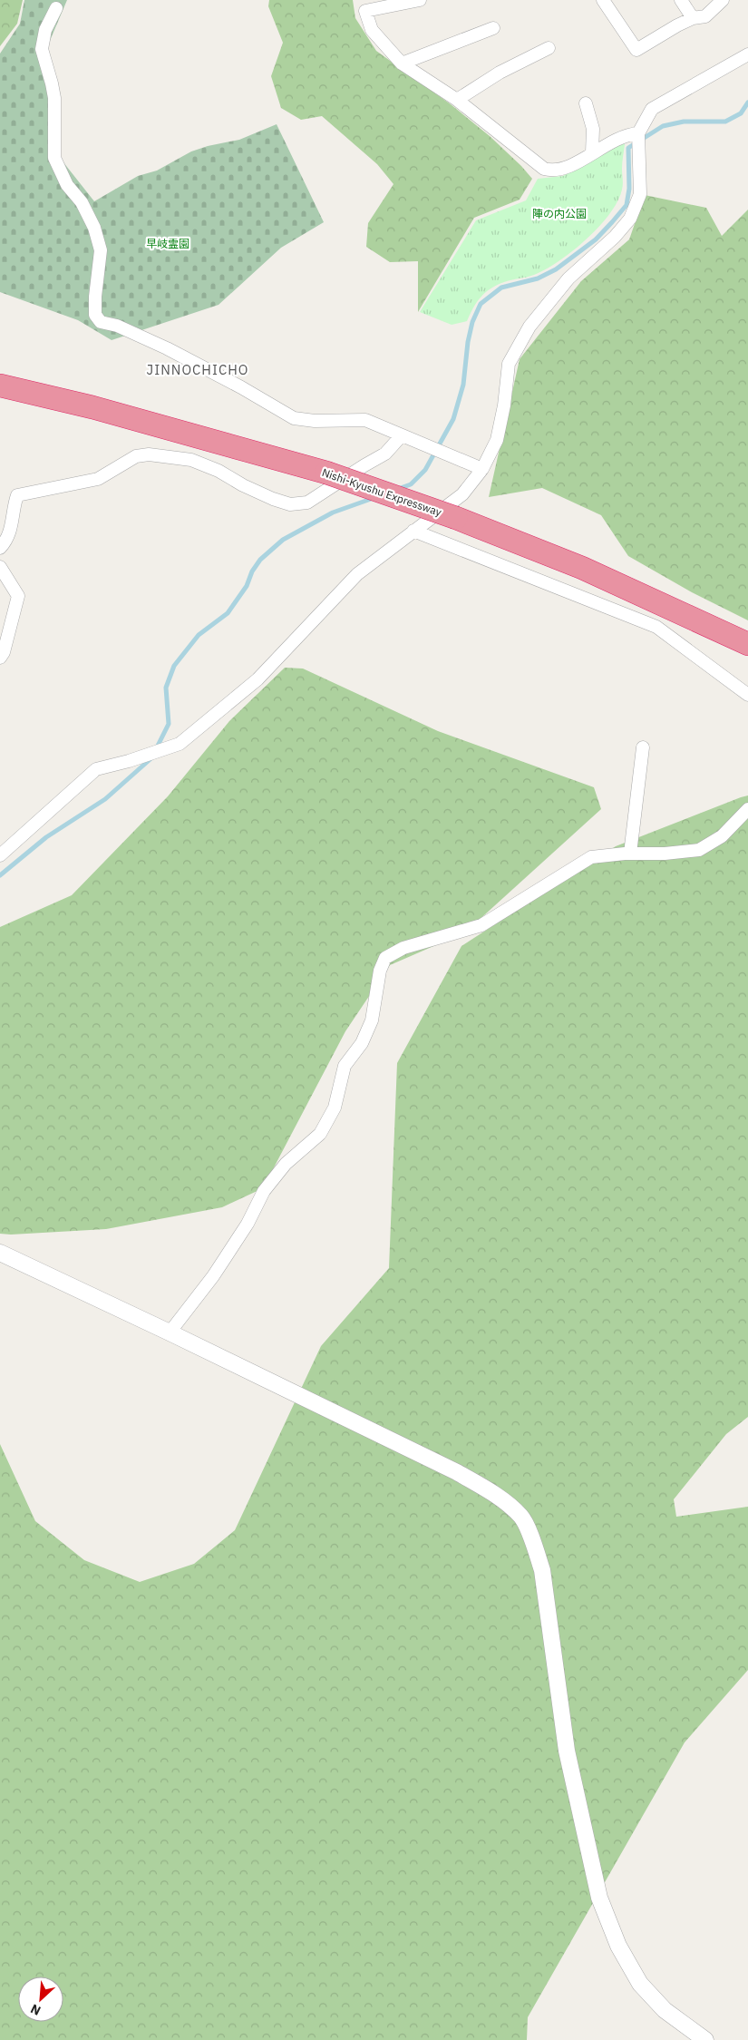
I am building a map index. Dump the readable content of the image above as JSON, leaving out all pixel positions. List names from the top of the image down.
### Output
{
  "streets": {
    "highway": ["Nishi-Kyushu Expressway"]
  },
  "districts": ["JINNOCHICHO"],
  "parks": ["陣の内公園", "早岐霊園"],
  "north": "bottom left"
}
